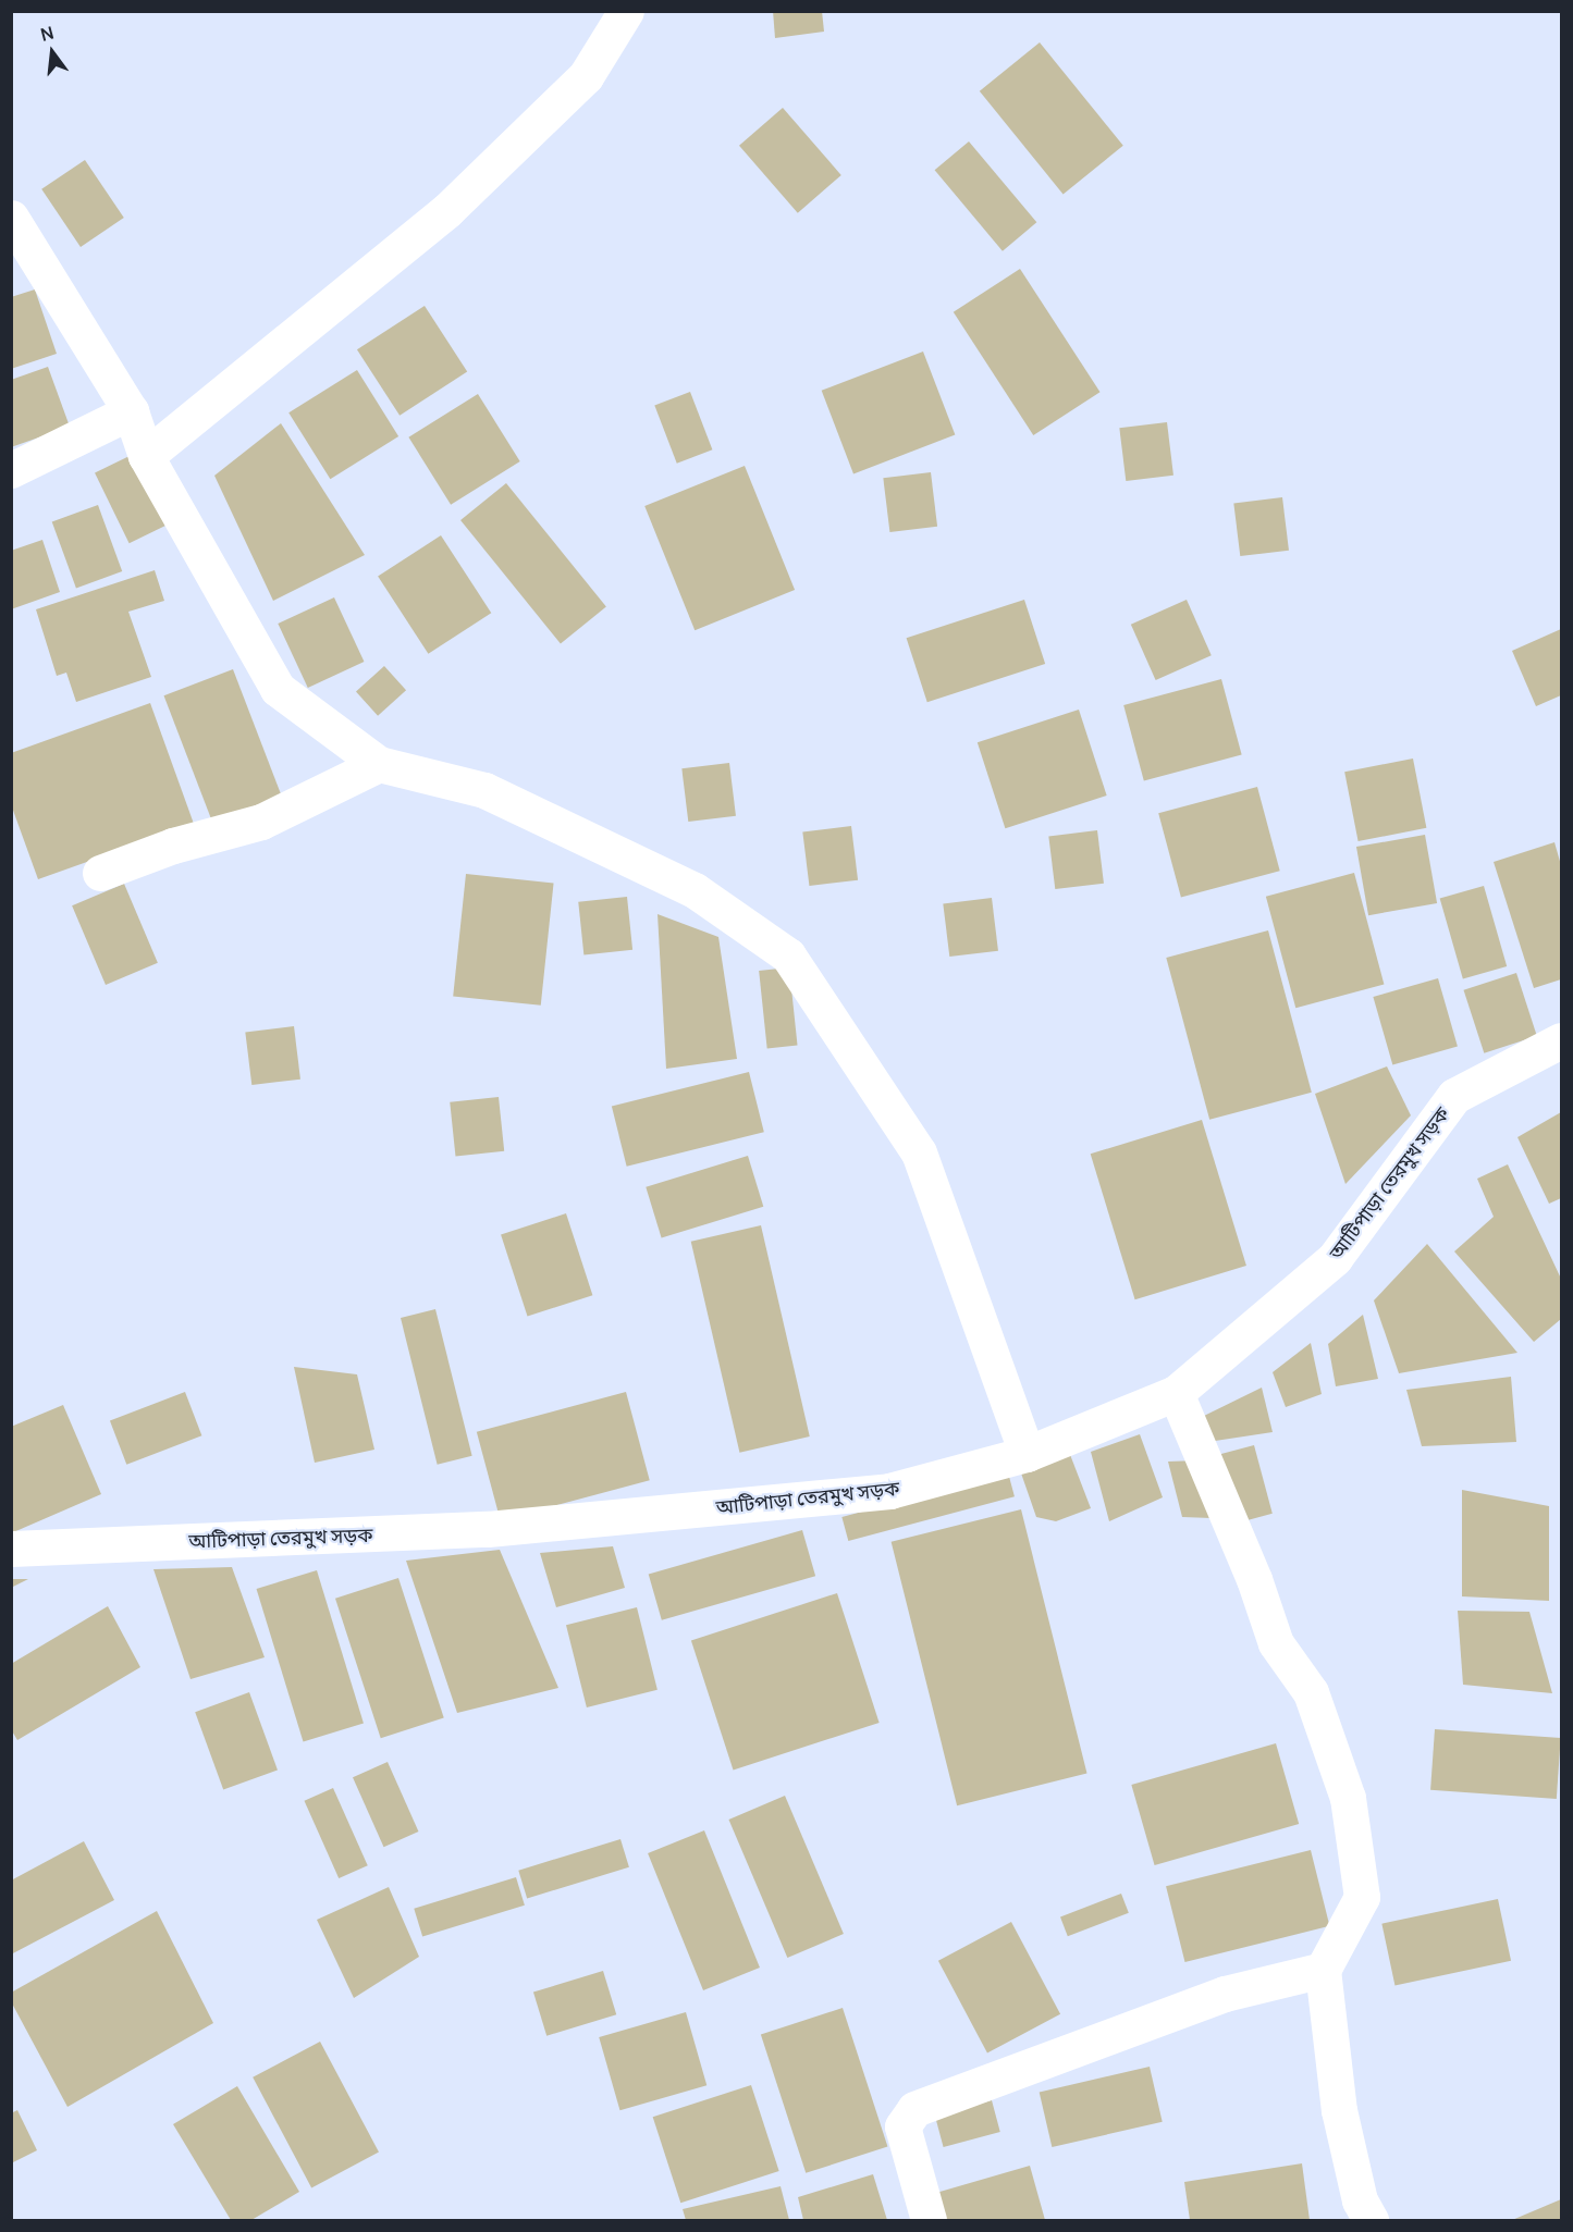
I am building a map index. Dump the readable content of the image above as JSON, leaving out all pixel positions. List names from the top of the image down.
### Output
{
  "streets": {
    "street": ["আটিপাড়া তেরমুখ সড়ক"]
  },
  "north": "top"
}
